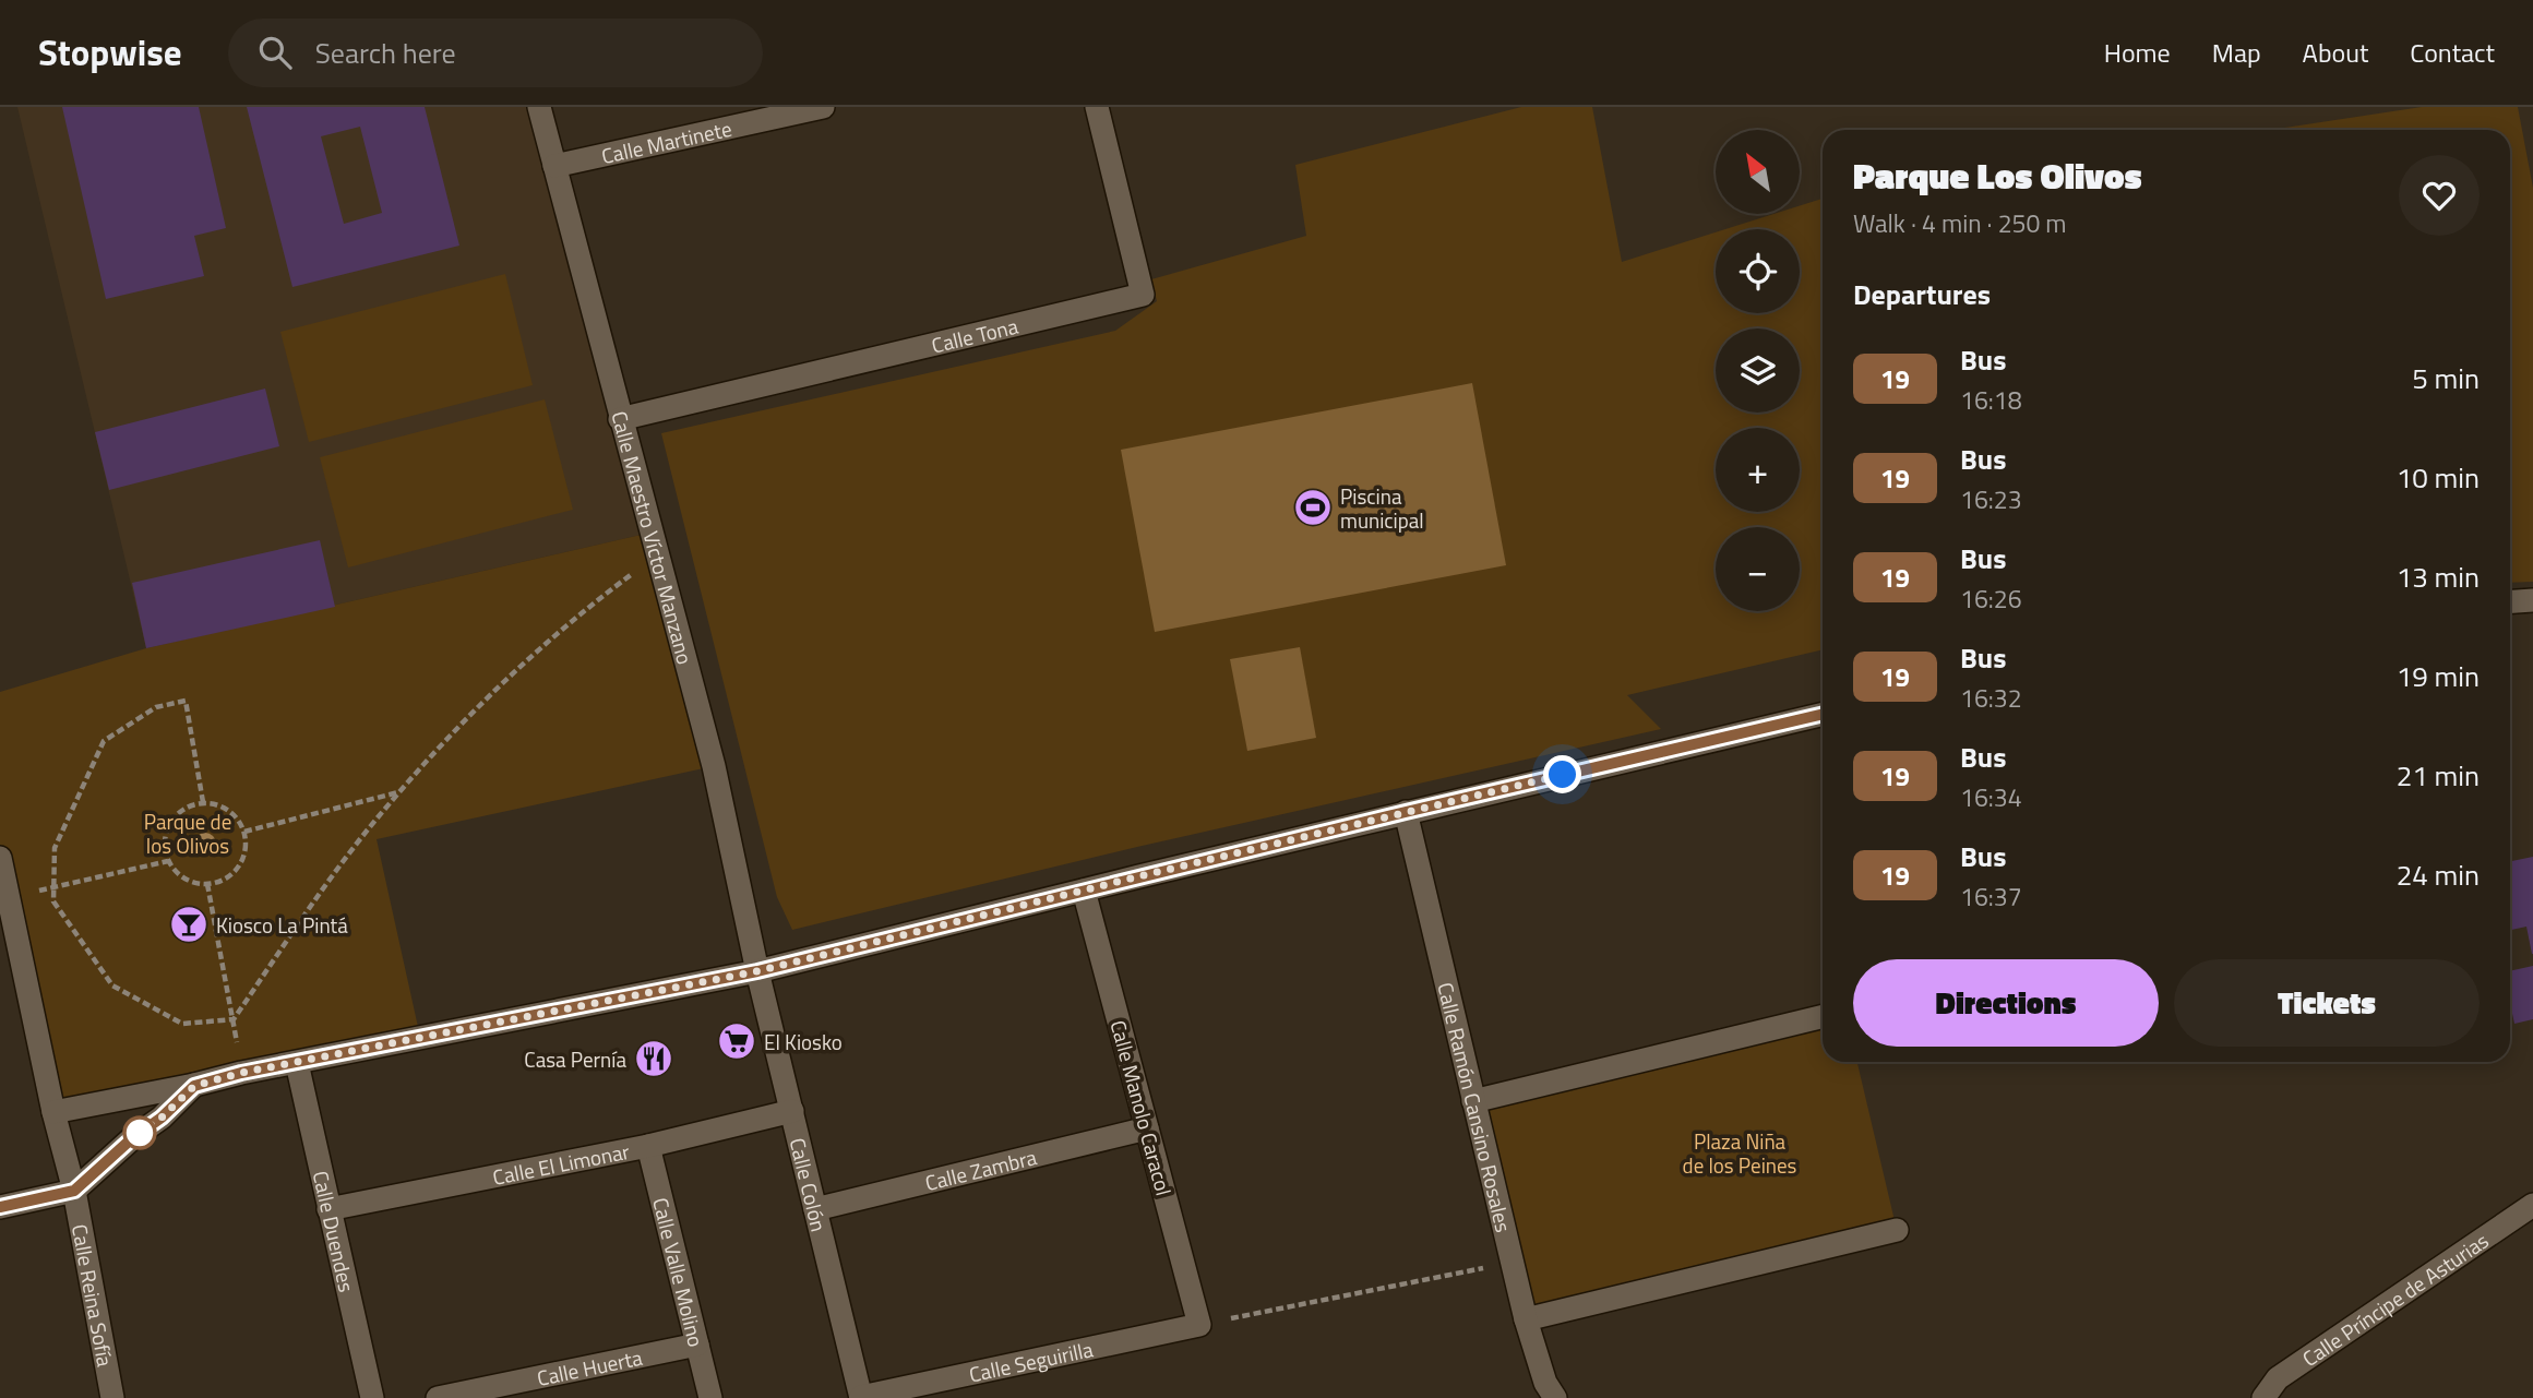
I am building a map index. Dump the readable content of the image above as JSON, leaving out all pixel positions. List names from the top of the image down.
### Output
{
  "streets": {
    "street": [
      "Calle Martinete",
      "Calle Tona",
      "Calle Maestro Víctor Manzano",
      "Calle Ramón Cansino Rosales",
      "Calle Manolo Caracol",
      "Calle El Limonar",
      "Calle Zambra",
      "Calle Colón",
      "Calle Duendes",
      "Calle Valle Molino",
      "Calle Reina Sofía",
      "Calle Príncipe de Asturias",
      "Calle Seguirilla",
      "Calle Huerta"
    ]
  },
  "crossings": [
    ["Calle Martinete", "Calle Maestro Víctor Manzano"],
    ["Calle Tona", "Calle Maestro Víctor Manzano"],
    ["Calle Maestro Víctor Manzano", "Calle Colón"],
    ["Calle Manolo Caracol", "Calle Zambra"],
    ["Calle Manolo Caracol", "Calle Seguirilla"],
    ["Calle El Limonar", "Calle Colón"],
    ["Calle El Limonar", "Calle Duendes"],
    ["Calle El Limonar", "Calle Valle Molino"],
    ["Calle Zambra", "Calle Colón"],
    ["Calle Colón", "Calle Seguirilla"],
    ["Calle Valle Molino", "Calle Huerta"]
  ],
  "parks": ["Parque de los Olivos", "Plaza Niña de los Peines"],
  "places": {
    "sports": ["Piscina municipal"],
    "bar": ["Kiosco La Pintá"],
    "supermarket": ["El Kiosko"],
    "restaurant": ["Casa Pernía"]
  },
  "lines": ["bus line 19"],
  "north": "top left",
  "page": {
    "header": "Stopwise",
    "search": "Search here",
    "nav": [
      "Home",
      "Map",
      "About",
      "Contact"
    ],
    "map_buttons": ["+", "−"],
    "heading": [
      ["Parque Los Olivos", "Walk · 4 min · 250 m"],
      "Departures"
    ],
    "list": [
      {
        "mark": "19",
        "name": "Bus",
        "note": "16:18",
        "value": "5 min"
      },
      {
        "mark": "19",
        "name": "Bus",
        "note": "16:23",
        "value": "10 min"
      },
      {
        "mark": "19",
        "name": "Bus",
        "note": "16:26",
        "value": "13 min"
      },
      {
        "mark": "19",
        "name": "Bus",
        "note": "16:32",
        "value": "19 min"
      },
      {
        "mark": "19",
        "name": "Bus",
        "note": "16:34",
        "value": "21 min"
      },
      {
        "mark": "19",
        "name": "Bus",
        "note": "16:37",
        "value": "24 min"
      }
    ],
    "buttons": ["Directions", "Tickets"]
  }
}
